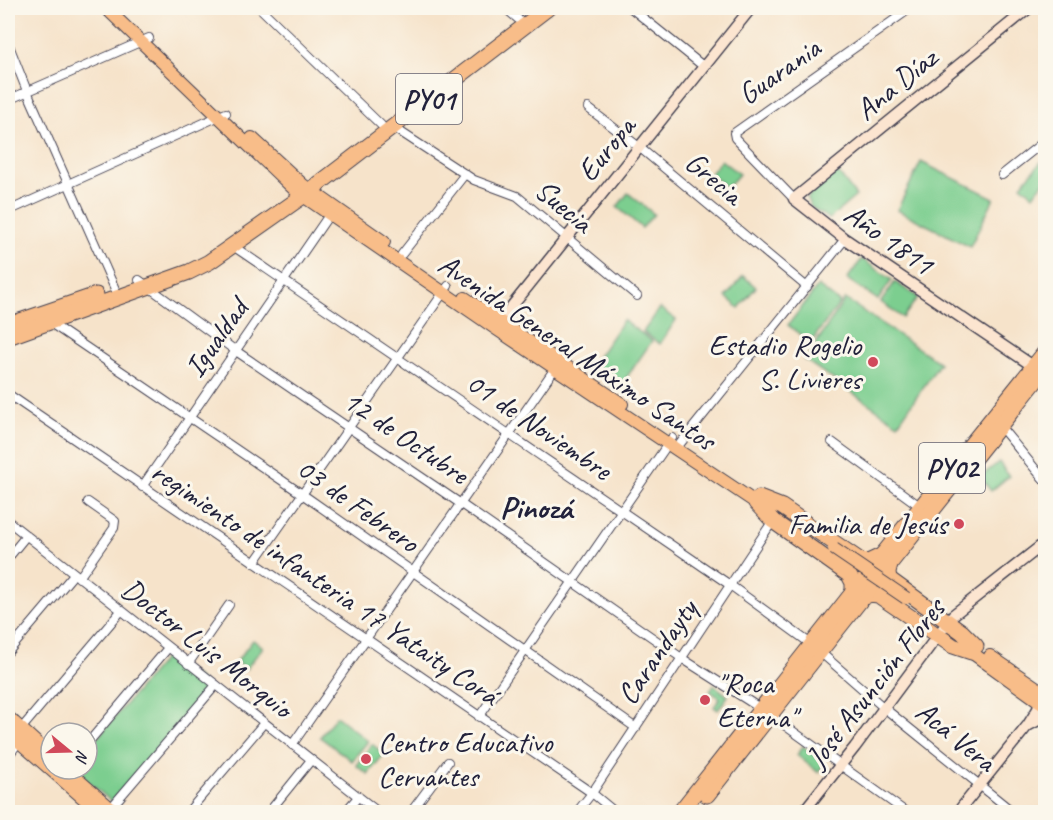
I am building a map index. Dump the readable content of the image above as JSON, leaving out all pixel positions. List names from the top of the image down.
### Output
{
  "streets": {
    "highway": ["PY01", "PY02"],
    "main road": ["Avenida General Máximo Santos"],
    "street": [
      "Guarania",
      "Ana Díaz",
      "Europa",
      "Grecia",
      "Suecia",
      "Año 1811",
      "Igualdad",
      "01 de Noviembre",
      "12 de Octubre",
      "03 de Febrero",
      "regimiento de infanteria 17 Yataity Corá",
      "Doctor Luis Morquio",
      "Carandayty",
      "José Asunción Flores",
      "Acá Vera"
    ]
  },
  "crossings": [
    ["Guarania", "Año 1811"],
    ["Ana Díaz", "Año 1811"],
    ["PY01", "Suecia"],
    ["PY01", "Avenida General Máximo Santos"],
    ["PY01", "01 de Noviembre"],
    ["PY01", "12 de Octubre"],
    ["PY01", "03 de Febrero"],
    ["Europa", "Grecia"],
    ["Europa", "Suecia"],
    ["Europa", "Avenida General Máximo Santos"],
    ["Año 1811", "PY02"],
    ["Igualdad", "Avenida General Máximo Santos"],
    ["Igualdad", "01 de Noviembre"],
    ["Igualdad", "12 de Octubre"],
    ["Igualdad", "03 de Febrero"],
    ["Igualdad", "regimiento de infanteria 17 Yataity Corá"],
    ["Avenida General Máximo Santos", "Carandayty"],
    ["Avenida General Máximo Santos", "José Asunción Flores"],
    ["01 de Noviembre", "Carandayty"],
    ["01 de Noviembre", "Acá Vera"],
    ["12 de Octubre", "Carandayty"],
    ["12 de Octubre", "José Asunción Flores"],
    ["03 de Febrero", "Carandayty"],
    ["regimiento de infanteria 17 Yataity Corá", "Carandayty"],
    ["José Asunción Flores", "Acá Vera"]
  ],
  "districts": ["Pinozá"],
  "places": [
    "Estadio Rogelio S. Livieres",
    "Familia de Jesús",
    "\"Roca Eterna\"",
    "Centro Educativo Cervantes"
  ],
  "north": "right"
}
